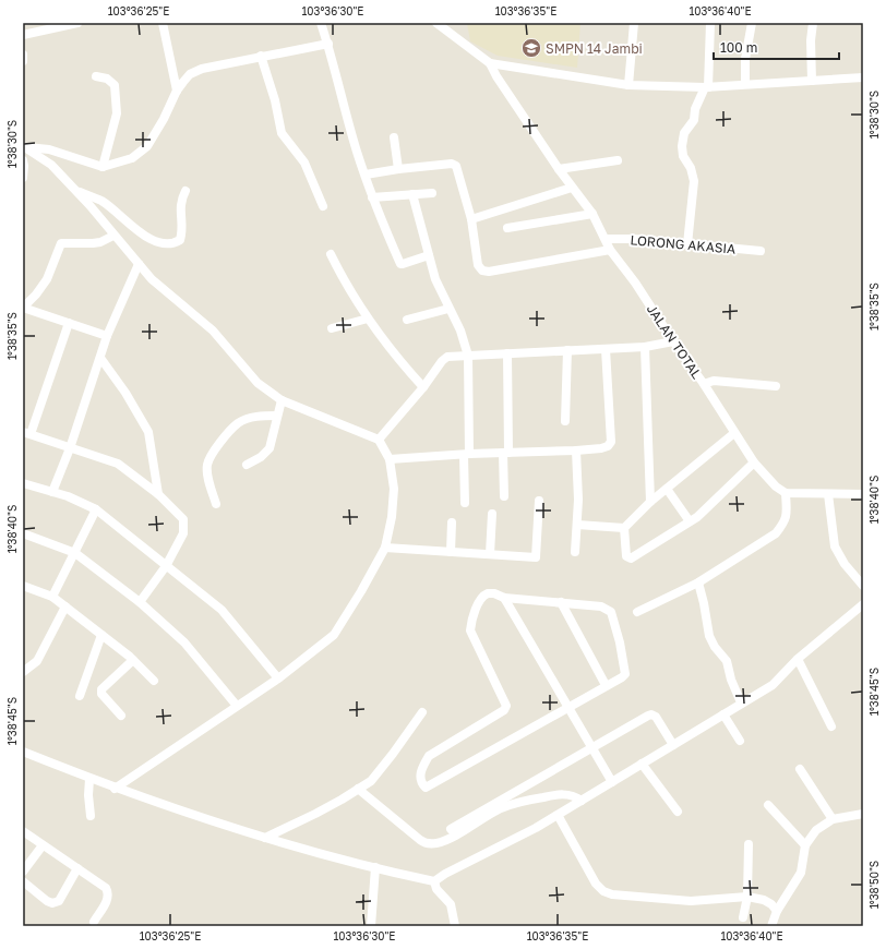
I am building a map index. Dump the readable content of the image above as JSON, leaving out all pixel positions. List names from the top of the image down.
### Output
{
  "streets": {
    "street": ["LORONG AKASIA", "JALAN TOTAL"]
  },
  "crossings": [
    ["LORONG AKASIA", "JALAN TOTAL"]
  ],
  "places": {
    "school or university": ["SMPN 14 Jambi"]
  },
  "scale_bar": "100 m",
  "coordinates": [
    "103°36'25\"E",
    "103°36'30\"E",
    "103°36'35\"E",
    "103°36'40\"E",
    "1°38'30\"S",
    "1°38'35\"S",
    "1°38'40\"S",
    "1°38'45\"S",
    "1°38'50\"S"
  ]
}
